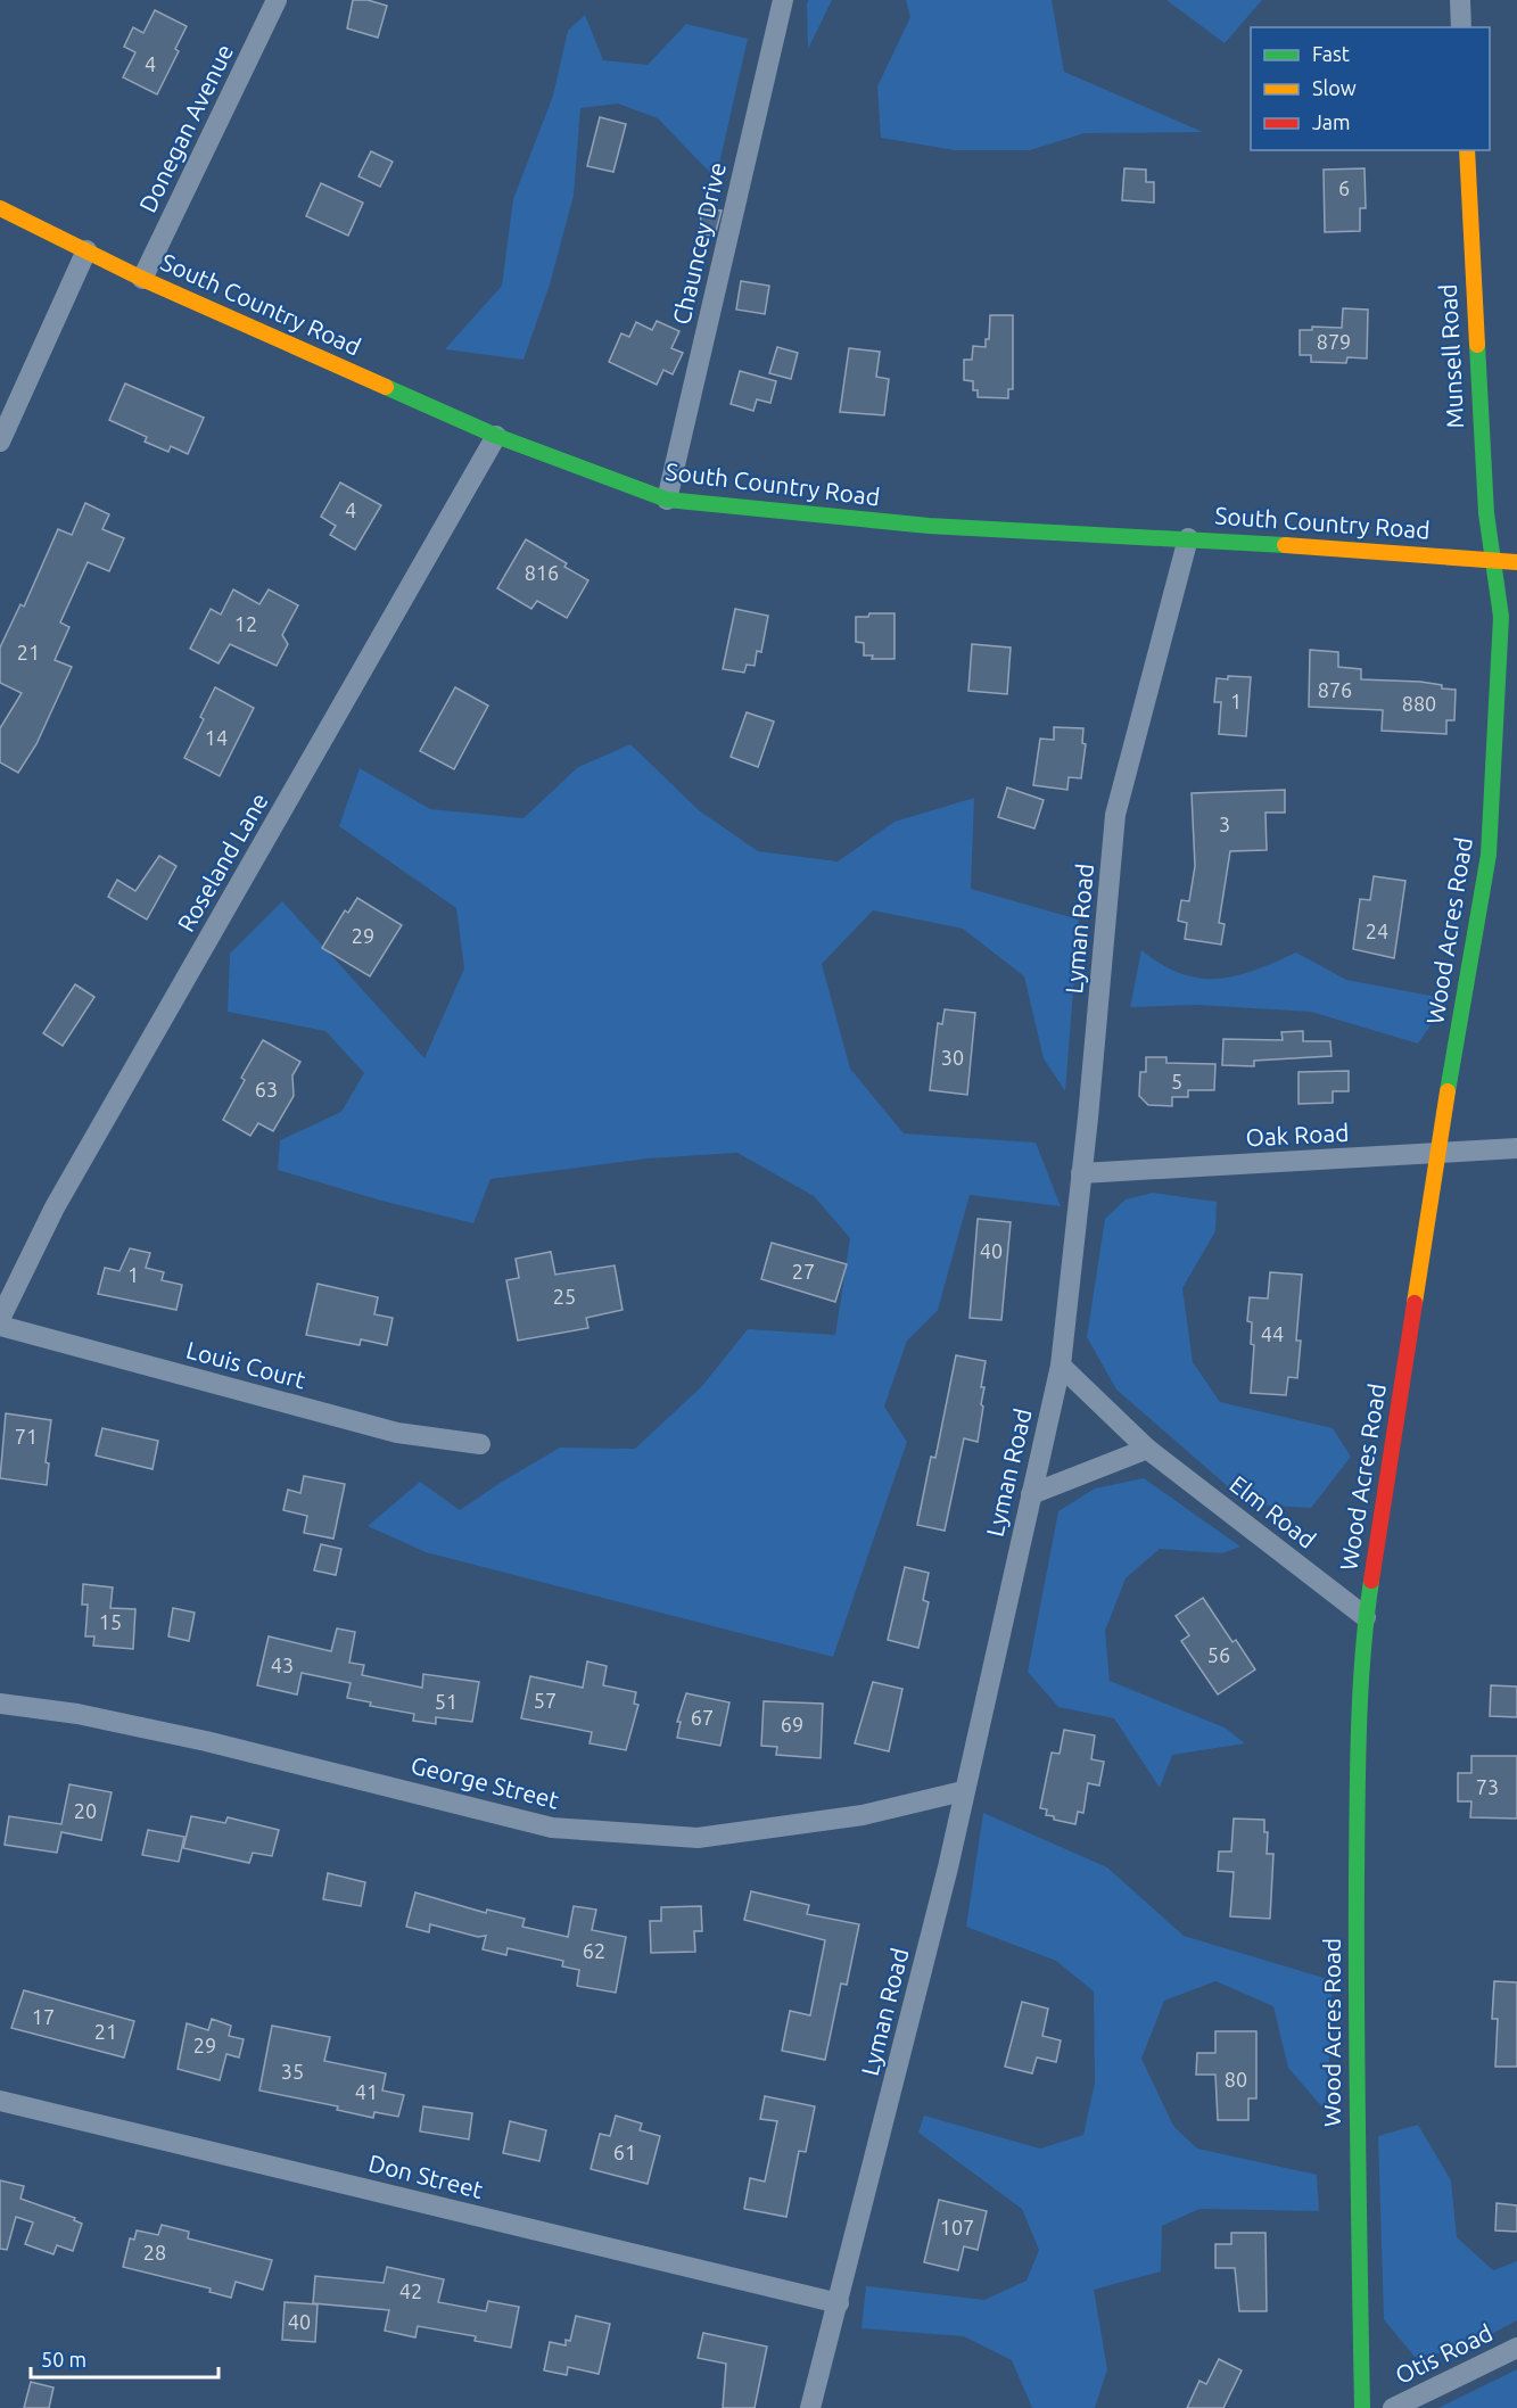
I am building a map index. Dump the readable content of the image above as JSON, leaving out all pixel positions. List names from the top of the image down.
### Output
{
  "streets": {
    "street": [
      "Donegan Avenue",
      "Chauncey Drive",
      "South Country Road",
      "Munsell Road",
      "Roseland Lane",
      "Lyman Road",
      "Wood Acres Road",
      "Oak Road",
      "Louis Court",
      "Elm Road",
      "George Street",
      "Don Street",
      "Otis Road"
    ]
  },
  "crossings": [
    ["Donegan Avenue", "South Country Road"],
    ["Chauncey Drive", "South Country Road"],
    ["South Country Road", "Munsell Road"],
    ["South Country Road", "Roseland Lane"],
    ["South Country Road", "Lyman Road"],
    ["South Country Road", "Wood Acres Road"],
    ["Munsell Road", "Wood Acres Road"],
    ["Lyman Road", "Oak Road"],
    ["Lyman Road", "Elm Road"],
    ["Lyman Road", "George Street"],
    ["Lyman Road", "Don Street"],
    ["Wood Acres Road", "Oak Road"],
    ["Wood Acres Road", "Elm Road"]
  ],
  "house_numbers": [
    "4",
    "6",
    "879",
    "4",
    "816",
    "12",
    "21",
    "876",
    "1",
    "880",
    "14",
    "3",
    "24",
    "29",
    "30",
    "5",
    "63",
    "40",
    "27",
    "1",
    "25",
    "44",
    "71",
    "15",
    "56",
    "43",
    "57",
    "51",
    "67",
    "69",
    "73",
    "20",
    "62",
    "17",
    "21",
    "29",
    "35",
    "80",
    "41",
    "61",
    "107",
    "28",
    "42",
    "40"
  ],
  "legend": ["Fast", "Slow", "Jam"],
  "scale_bar": "50 m"
}
